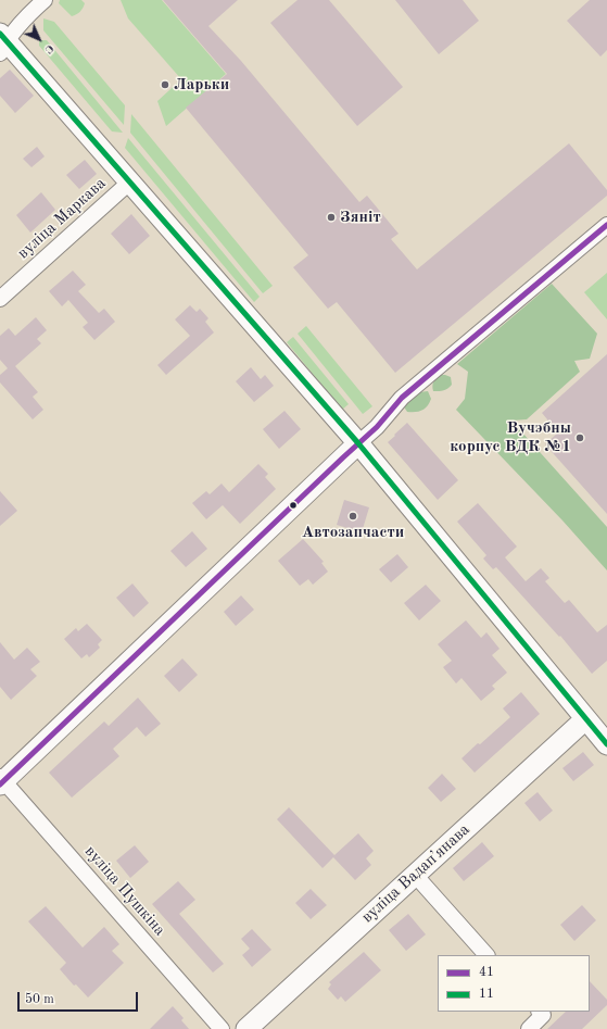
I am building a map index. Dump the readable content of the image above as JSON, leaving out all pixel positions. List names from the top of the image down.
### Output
{
  "streets": {
    "main road": ["вуліца Вадапʼянава"],
    "street": ["вуліца Маркава", "вуліца Пушкіна"]
  },
  "places": [
    "Ларьки",
    "Зяніт",
    "Вучэбны корпус ВДК №1",
    "Автозапчасти"
  ],
  "lines": ["transit line 11", "transit line 41"],
  "legend": ["41", "11"],
  "scale_bar": "50 m",
  "north": "bottom right"
}
